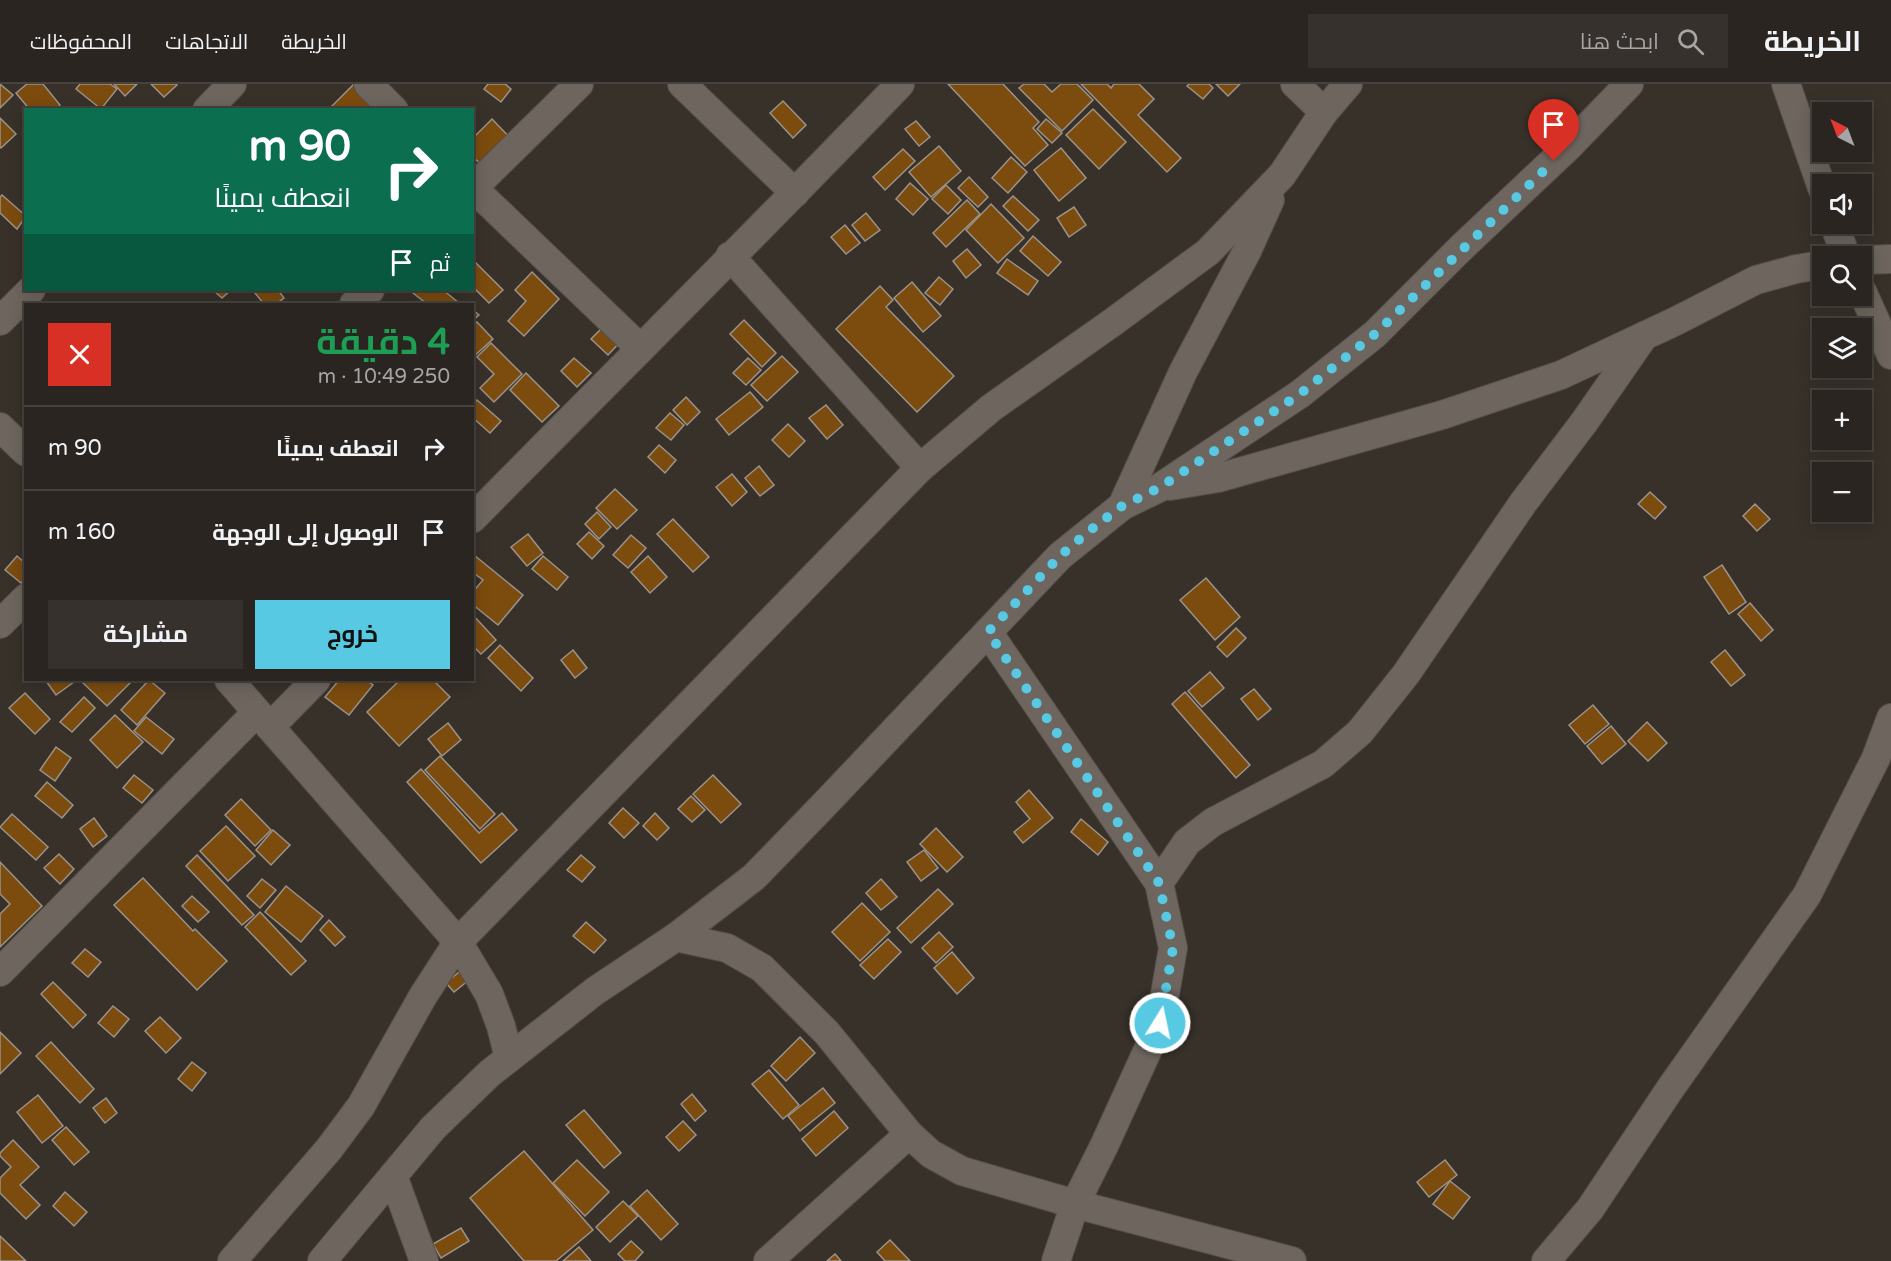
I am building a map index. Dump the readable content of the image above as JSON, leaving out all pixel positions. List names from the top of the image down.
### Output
{
  "north": "top left",
  "page": {
    "header": "الخريطة",
    "search": "ابحث هنا",
    "nav": ["الخريطة", "الاتجاهات", "المحفوظات"],
    "map_buttons": ["+", "−"],
    "turn": ["90 m", "انعطف يمينًا"],
    "then": "ثم",
    "heading": ["4 دقيقة", "250 m · 10:49"],
    "list": [
      {
        "name": "انعطف يمينًا",
        "value": "90 m"
      },
      {
        "name": "الوصول إلى الوجهة",
        "value": "160 m"
      }
    ],
    "buttons": ["خروج", "مشاركة"]
  }
}
